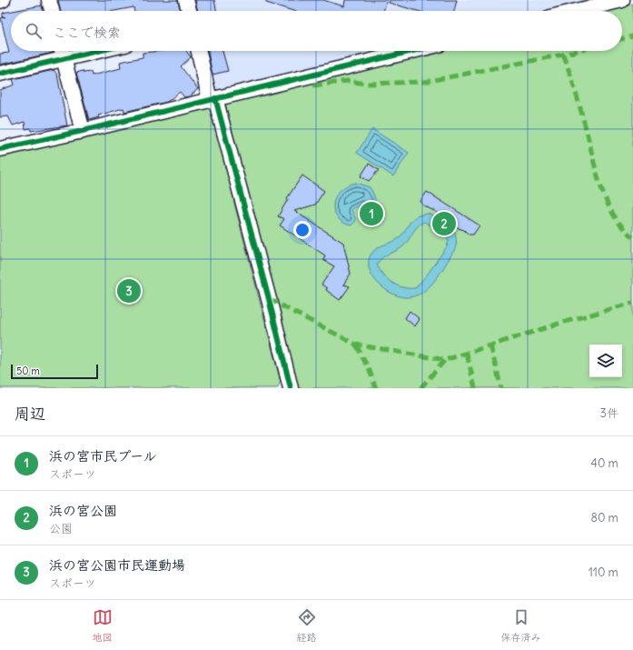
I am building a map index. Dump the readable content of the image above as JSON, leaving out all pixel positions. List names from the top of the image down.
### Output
{
  "scale_bar": "50 m",
  "page": {
    "search": "ここで検索",
    "pins": ["1", "2", "3"],
    "scale": "50 m",
    "heading": ["周辺", "3件"],
    "list": [
      {
        "mark": "1",
        "name": "浜の宮市民プール",
        "note": "スポーツ",
        "value": "40 m"
      },
      {
        "mark": "2",
        "name": "浜の宮公園",
        "note": "公園",
        "value": "80 m"
      },
      {
        "mark": "3",
        "name": "浜の宮公園市民運動場",
        "note": "スポーツ",
        "value": "110 m"
      }
    ],
    "nav": ["地図", "経路", "保存済み"]
  }
}
